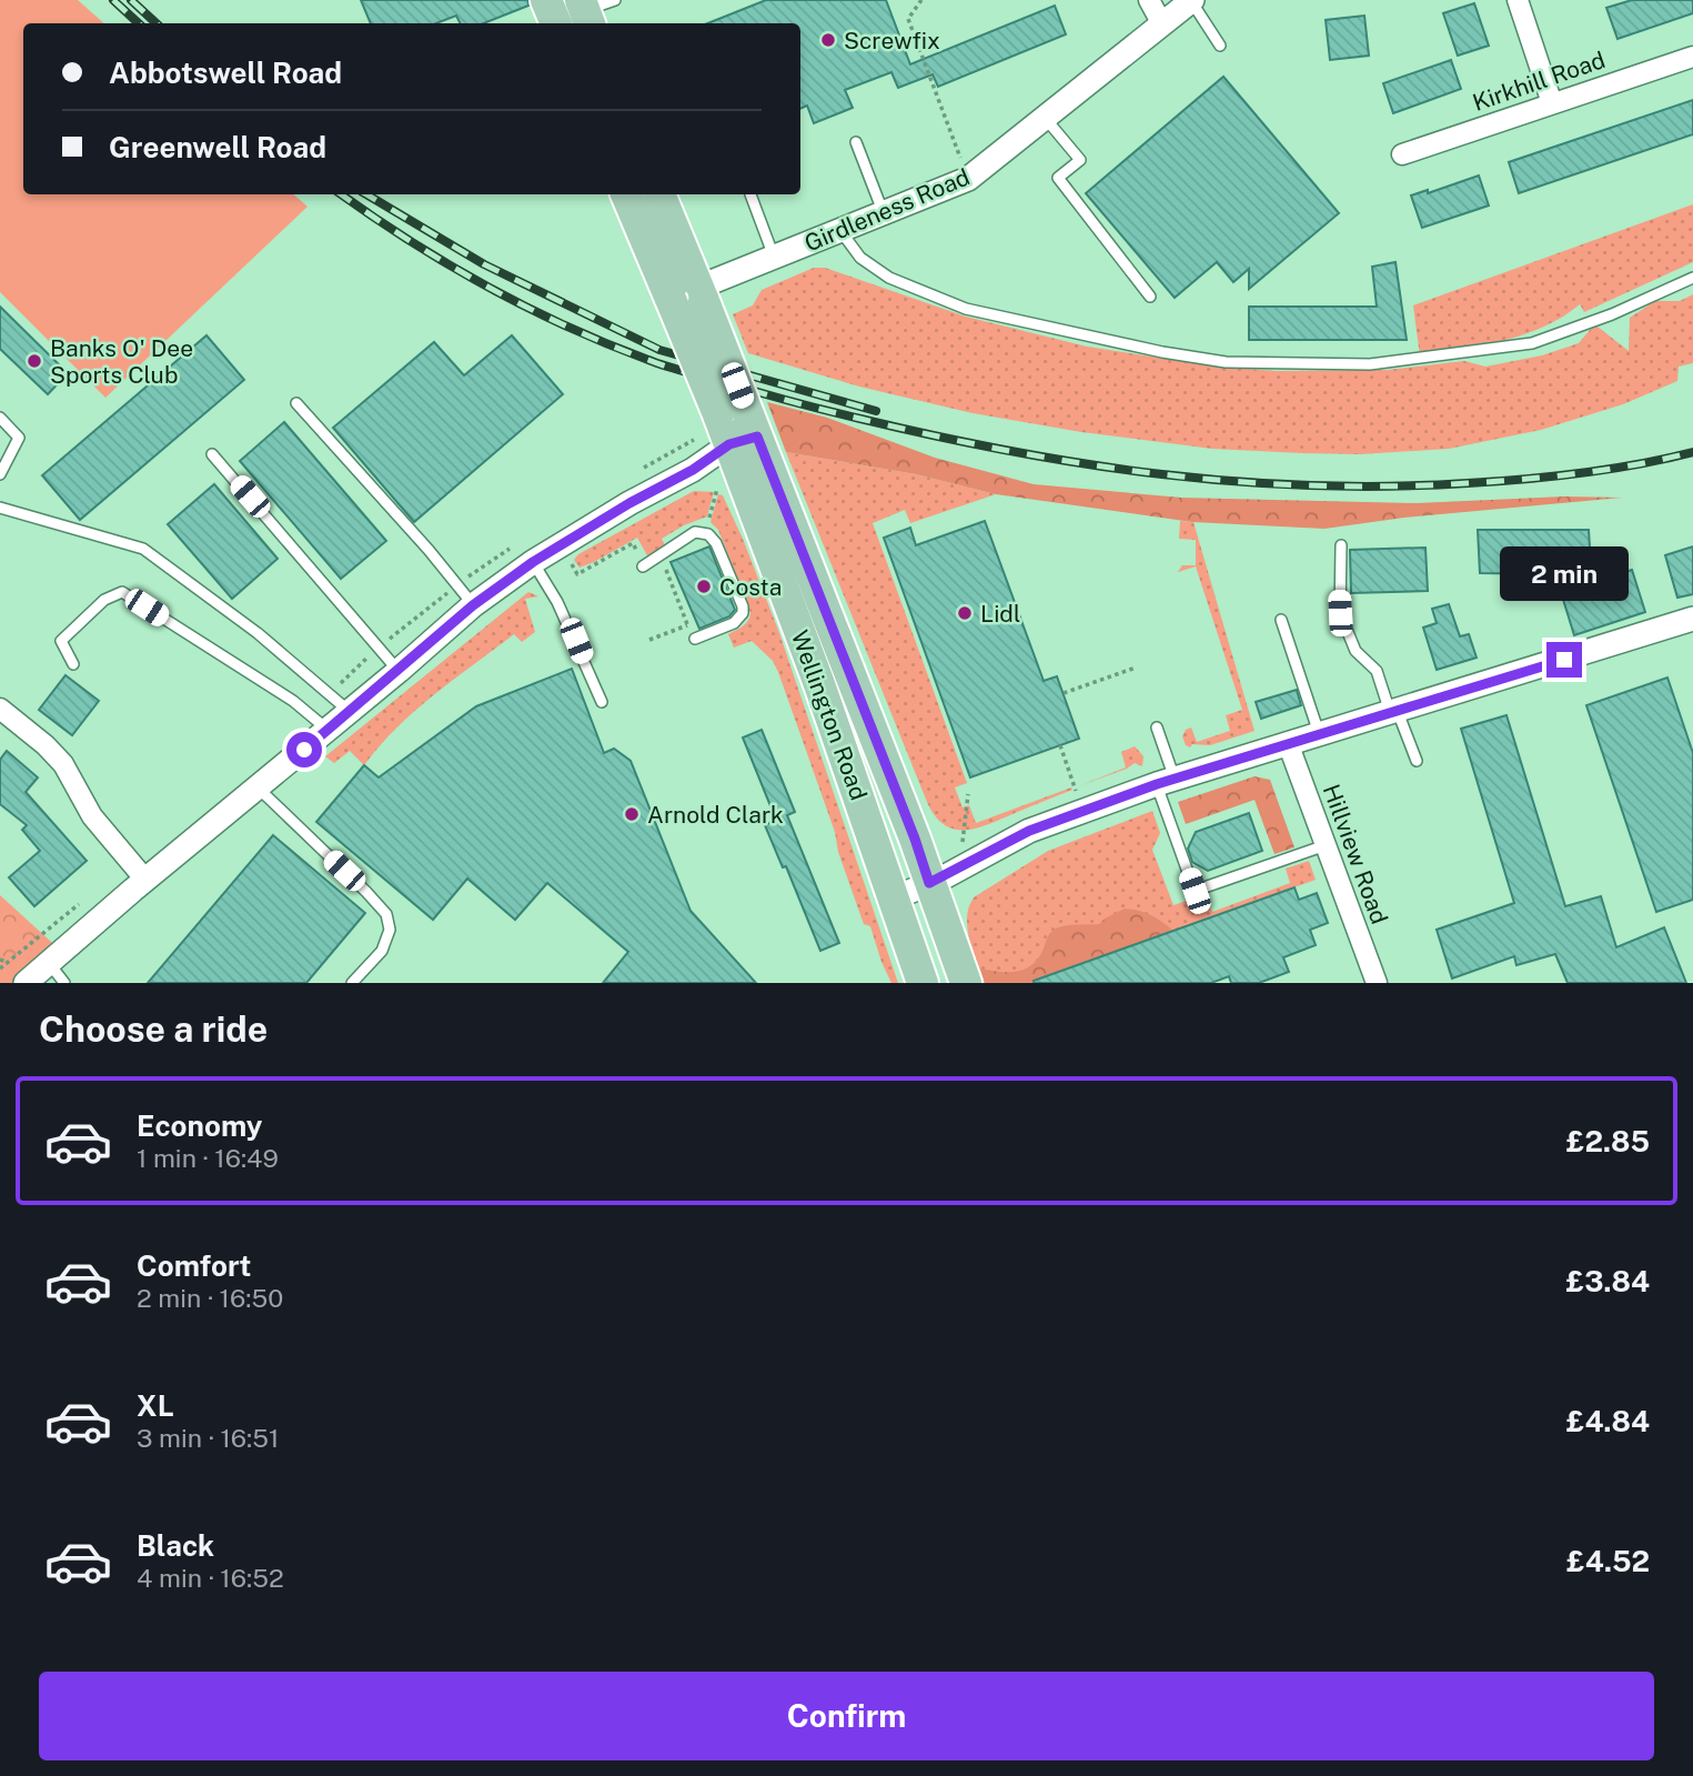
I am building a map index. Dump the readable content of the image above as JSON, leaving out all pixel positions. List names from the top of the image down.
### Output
{
  "streets": {
    "main road": ["Wellington Road"],
    "street": ["Kirkhill Road", "Girdleness Road", "Hillview Road"]
  },
  "crossings": [
    ["Girdleness Road", "Wellington Road"]
  ],
  "places": [
    "Screwfix",
    "Banks O' Dee Sports Club",
    "Costa",
    "Lidl",
    "Arnold Clark"
  ],
  "page": {
    "banner": ["Abbotswell Road", "Greenwell Road"],
    "bubble": "2 min",
    "heading": "Choose a ride",
    "list": [
      {
        "name": "Economy",
        "note": "1 min · 16:49",
        "value": "£2.85"
      },
      {
        "name": "Comfort",
        "note": "2 min · 16:50",
        "value": "£3.84"
      },
      {
        "name": "XL",
        "note": "3 min · 16:51",
        "value": "£4.84"
      },
      {
        "name": "Black",
        "note": "4 min · 16:52",
        "value": "£4.52"
      }
    ],
    "buttons": "Confirm"
  }
}
